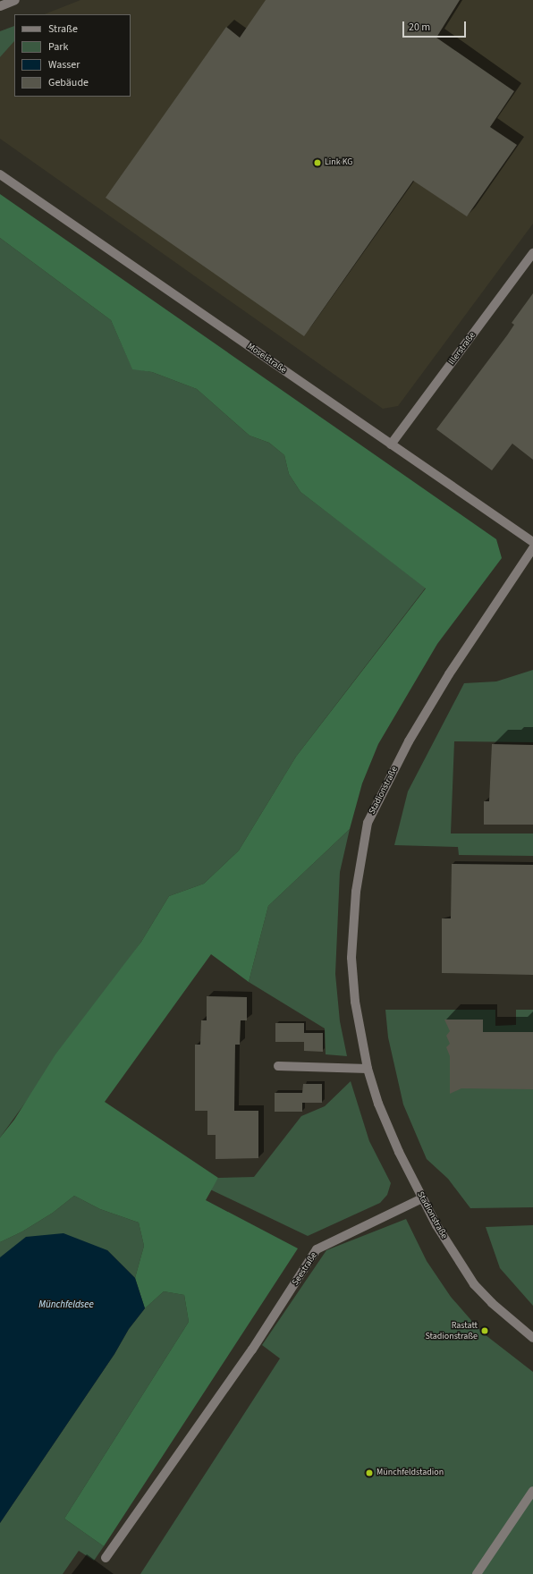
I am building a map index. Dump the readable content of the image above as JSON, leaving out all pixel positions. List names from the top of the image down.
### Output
{
  "streets": {
    "street": [
      "Illerstraße",
      "Moselstraße",
      "Stadionstraße",
      "Seestraße"
    ]
  },
  "crossings": [
    ["Illerstraße", "Moselstraße"],
    ["Stadionstraße", "Seestraße"]
  ],
  "water": ["Münchfeldsee"],
  "places": ["Link KG", "Rastatt Stadionstraße", "Münchfeldstadion"],
  "legend": [
    "Straße",
    "Park",
    "Wasser",
    "Gebäude"
  ],
  "scale_bar": "20 m"
}
